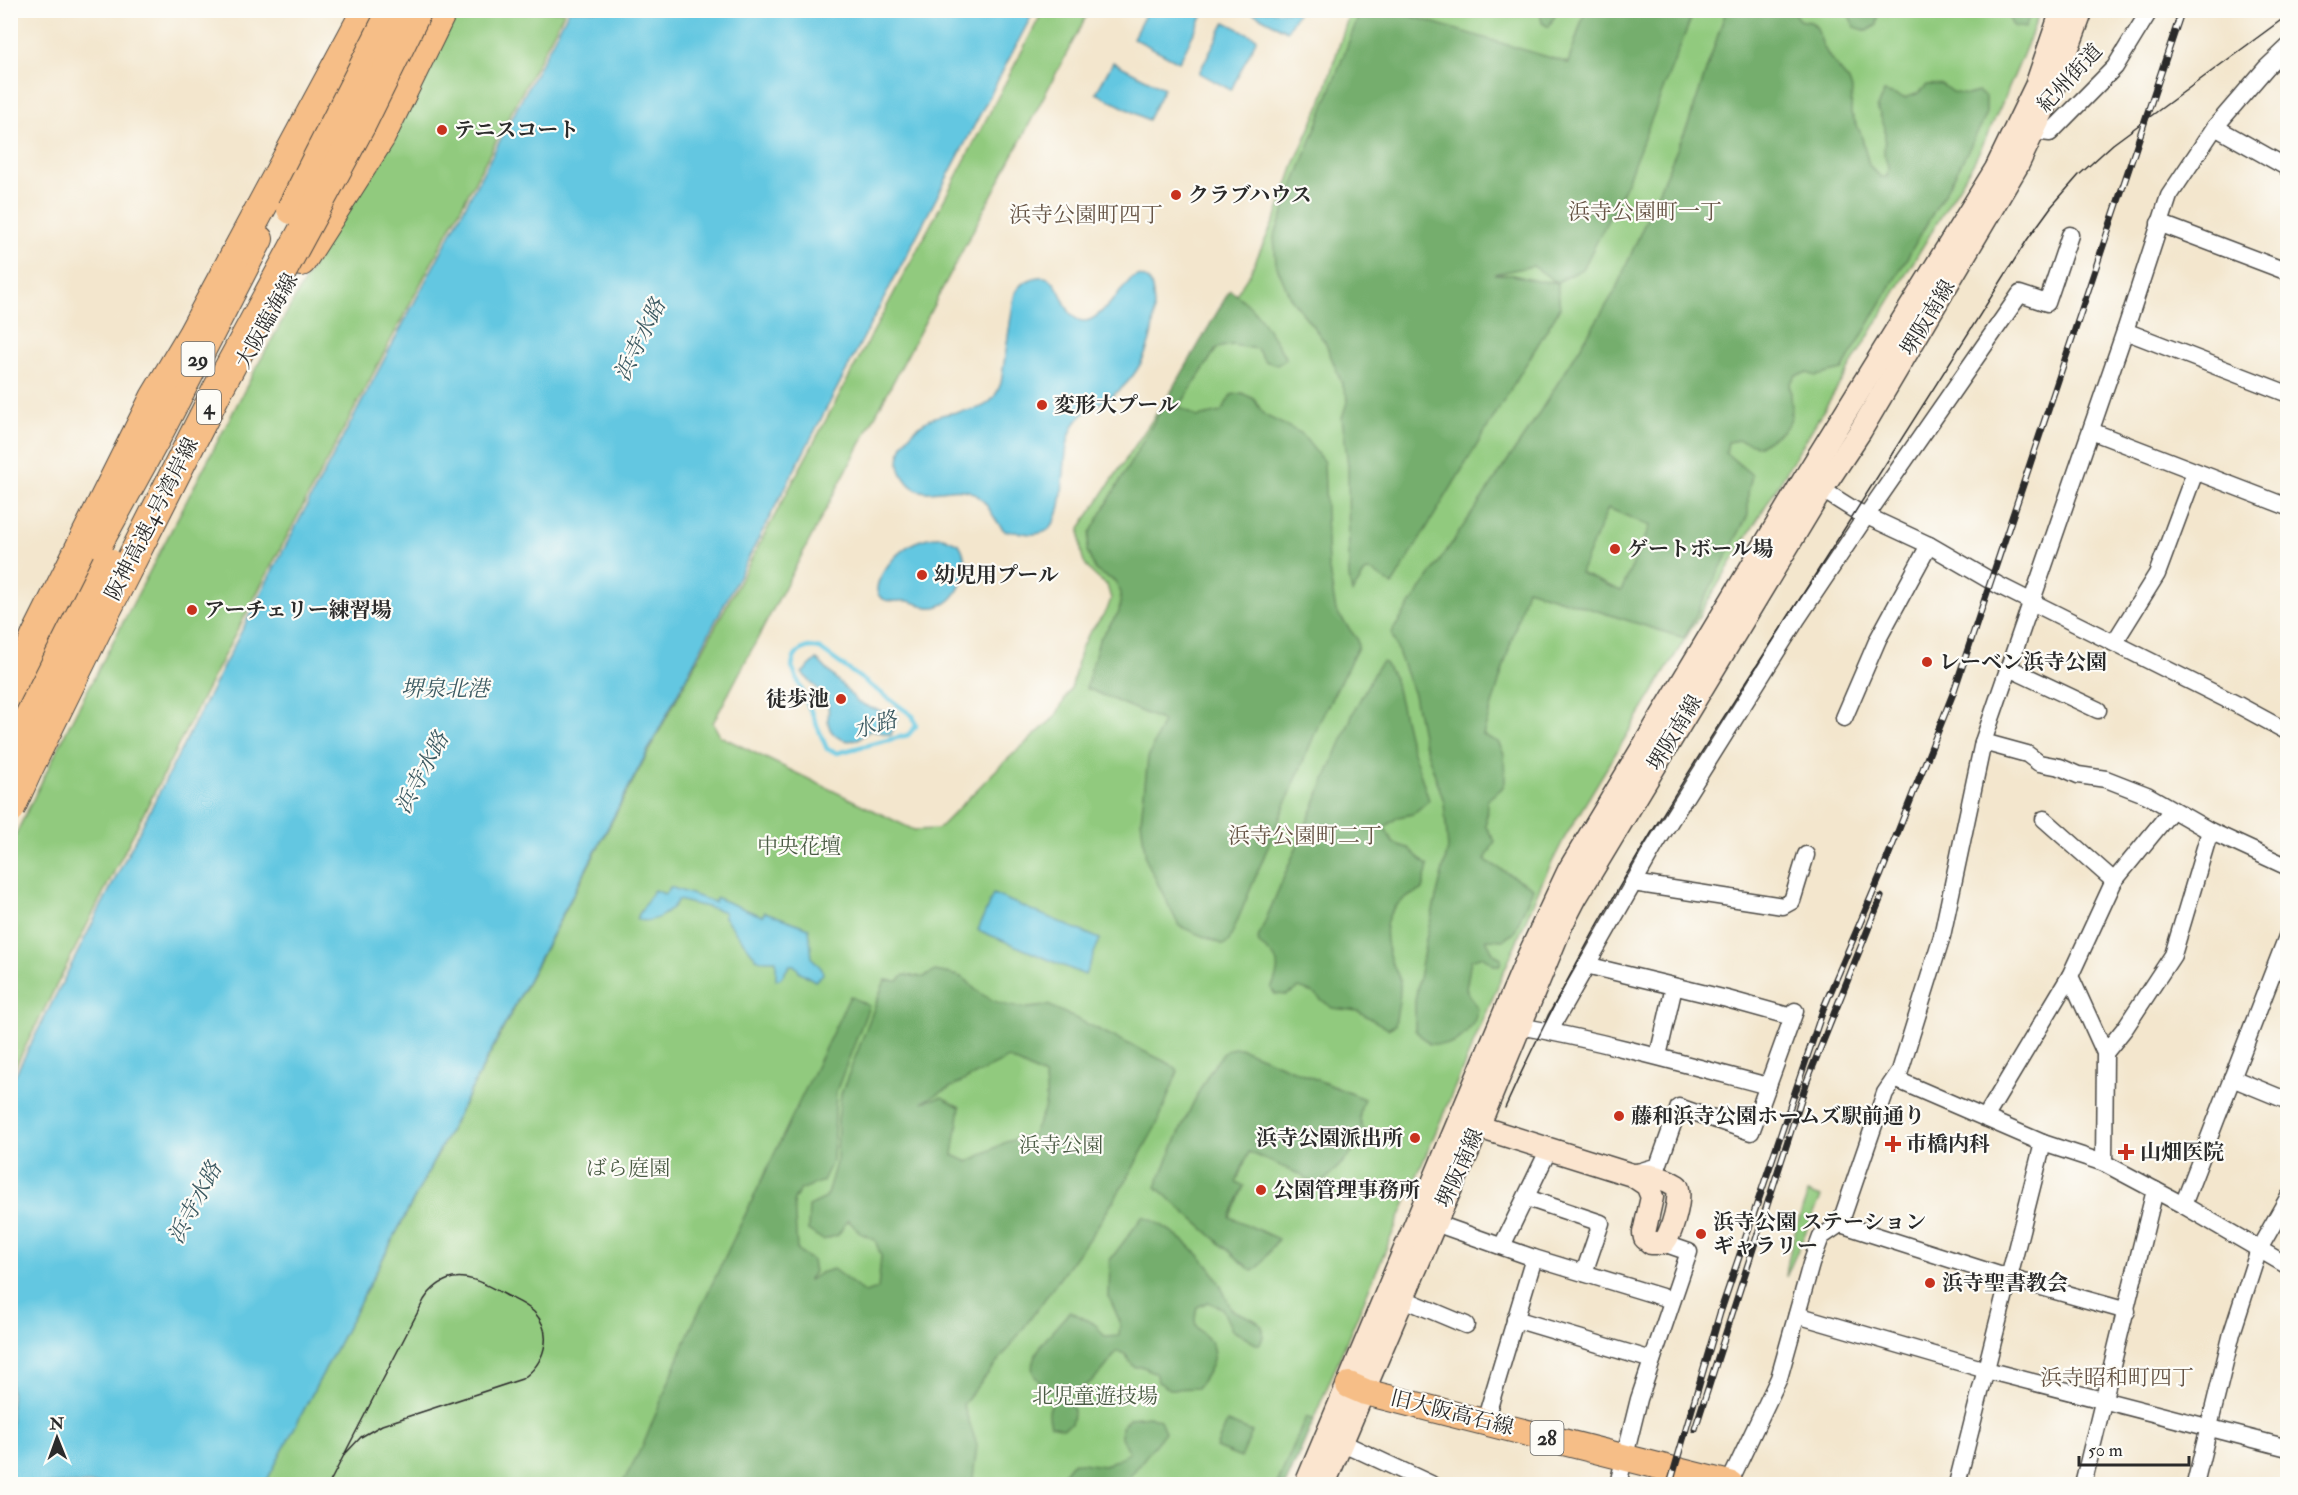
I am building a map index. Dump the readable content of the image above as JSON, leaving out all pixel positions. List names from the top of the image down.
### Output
{
  "streets": {
    "highway": ["4", "阪神高速4号湾岸線"],
    "main road": [
      "堺阪南線",
      "大阪臨海線",
      "29",
      "旧大阪高石線",
      "28"
    ],
    "street": ["紀州街道"]
  },
  "crossings": [
    ["紀州街道", "堺阪南線"],
    ["堺阪南線", "旧大阪高石線"]
  ],
  "districts": [
    "浜寺公園町一丁",
    "浜寺公園町四丁",
    "浜寺公園町二丁",
    "浜寺昭和町四丁"
  ],
  "water": ["浜寺水路", "堺泉北港", "水路"],
  "parks": [
    "中央花壇",
    "浜寺公園",
    "ばら庭園",
    "北児童遊技場"
  ],
  "places": {
    "other": [
      "テニスコート",
      "クラブハウス",
      "変形大プール",
      "ゲートボール場",
      "幼児用プール",
      "アーチェリー練習場",
      "レーベン浜寺公園",
      "徒歩池",
      "藤和浜寺公園ホームズ駅前通り",
      "浜寺公園派出所",
      "公園管理事務所",
      "浜寺公園 ステーション ギャラリー",
      "浜寺聖書教会"
    ],
    "health": ["市橋内科", "山畑医院"]
  },
  "scale_bar": "50 m",
  "north": "top"
}
